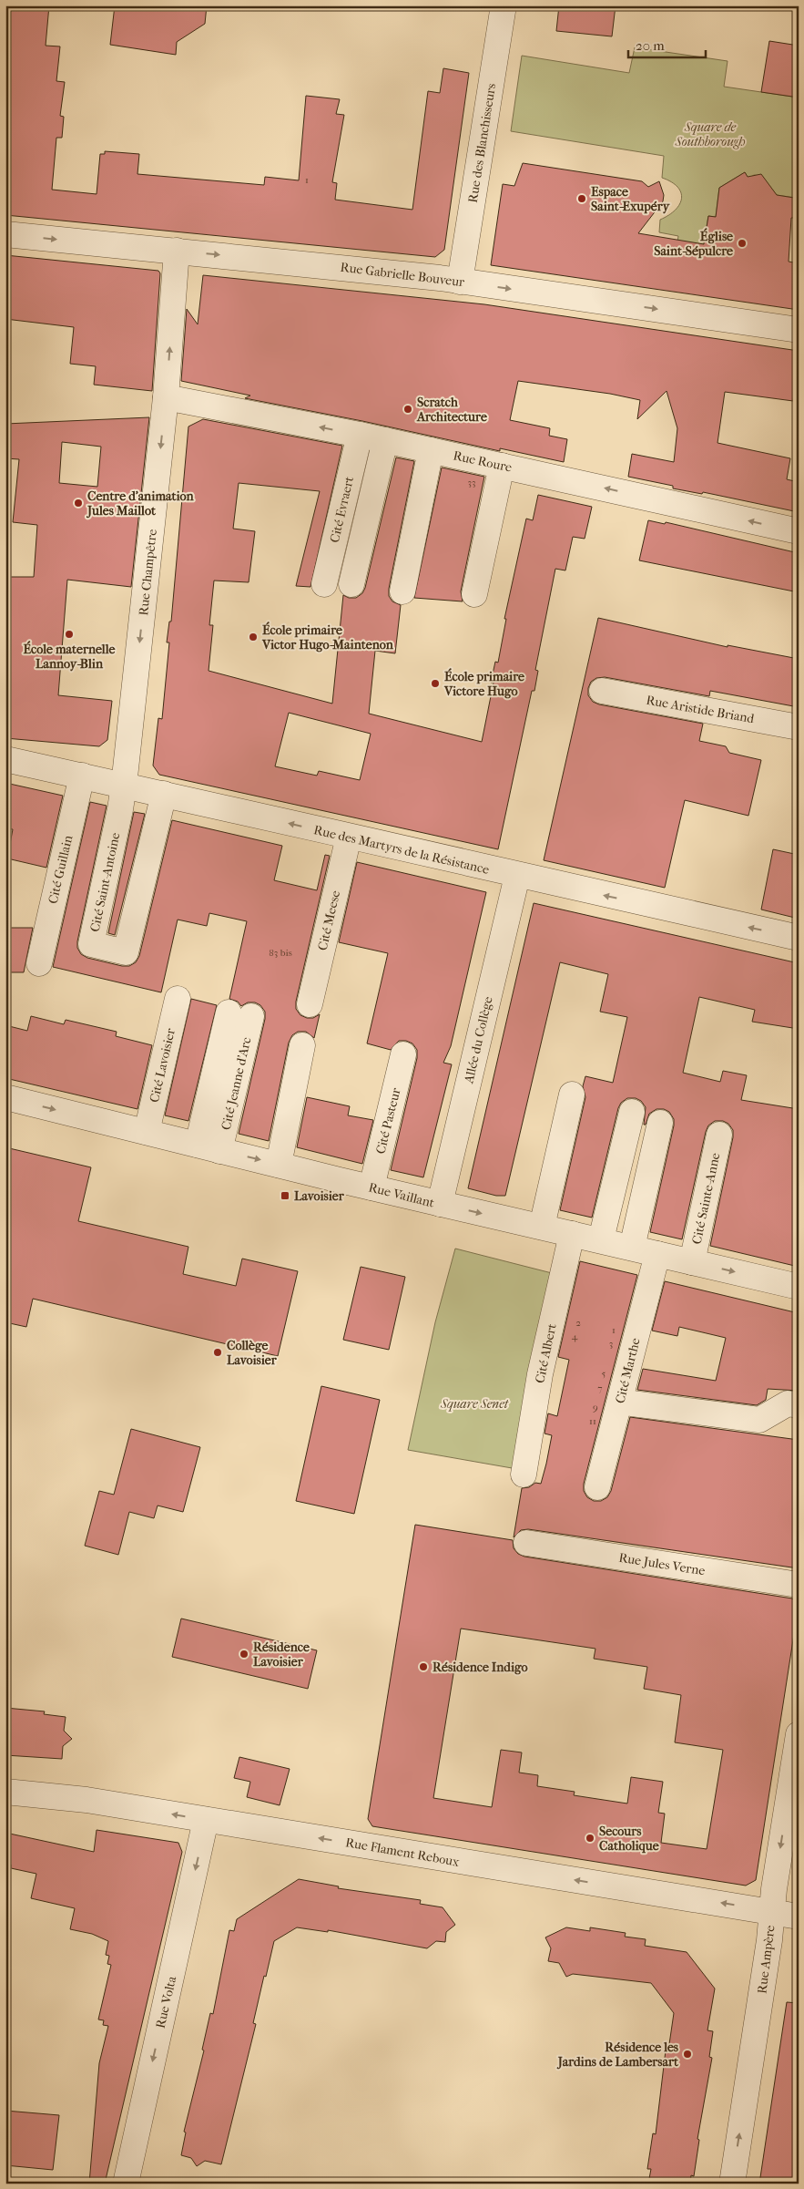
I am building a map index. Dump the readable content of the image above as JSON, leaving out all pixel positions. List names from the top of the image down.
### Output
{
  "streets": {
    "street": [
      "Rue des Blanchisseurs",
      "Rue Gabrielle Bouveur",
      "Rue Roure",
      "Cité Evraert",
      "Rue Champêtre",
      "Rue Aristide Briand",
      "Rue des Martyrs de la Résistance",
      "Cité Guillain",
      "Cité Saint-Antoine",
      "Cité Meese",
      "Allée du Collège",
      "Cité Lavoisier",
      "Cité Pasteur",
      "Rue Vaillant",
      "Cité Sainte-Anne",
      "Cité Albert",
      "Cité Marthe",
      "Rue Jules Verne",
      "Rue Flament Reboux",
      "Rue Ampère",
      "Rue Volta"
    ]
  },
  "crossings": [
    ["Rue des Blanchisseurs", "Rue Gabrielle Bouveur"],
    ["Rue Gabrielle Bouveur", "Rue Champêtre"],
    ["Rue Roure", "Cité Evraert"],
    ["Rue Roure", "Rue Champêtre"],
    ["Rue Champêtre", "Rue des Martyrs de la Résistance"],
    ["Rue Champêtre", "Cité Saint-Antoine"],
    ["Rue des Martyrs de la Résistance", "Cité Guillain"],
    ["Rue des Martyrs de la Résistance", "Cité Saint-Antoine"],
    ["Rue des Martyrs de la Résistance", "Cité Meese"],
    ["Rue des Martyrs de la Résistance", "Allée du Collège"],
    ["Allée du Collège", "Rue Vaillant"],
    ["Cité Lavoisier", "Rue Vaillant"],
    ["Cité Pasteur", "Rue Vaillant"],
    ["Rue Vaillant", "Cité Sainte-Anne"],
    ["Rue Vaillant", "Cité Albert"],
    ["Rue Vaillant", "Cité Marthe"],
    ["Rue Flament Reboux", "Rue Ampère"],
    ["Rue Flament Reboux", "Rue Volta"]
  ],
  "one_way": [
    "Rue Gabrielle Bouveur",
    "Rue Roure",
    "Rue des Martyrs de la Résistance",
    "Rue Vaillant",
    "Rue Flament Reboux",
    "Rue Volta"
  ],
  "parks": ["Square de Southborough", "Square Senet"],
  "places": {
    "other": [
      "Espace Saint-Exupéry",
      "Église Saint-Sépulcre",
      "Scratch Architecture",
      "Centre d'animation Jules Maillot",
      "École maternelle Lannoy-Blin",
      "École primaire Victor Hugo-Maintenon",
      "École primaire Victore Hugo",
      "Collège Lavoisier",
      "Résidence Lavoisier",
      "Résidence Indigo",
      "Secours Catholique",
      "Résidence les Jardins de Lambersart"
    ],
    "transit": ["Lavoisier"]
  },
  "house_numbers": [
    "1",
    "33",
    "83 bis",
    "2",
    "1",
    "4",
    "3",
    "5",
    "7",
    "9",
    "11"
  ],
  "scale_bar": "20 m"
}
